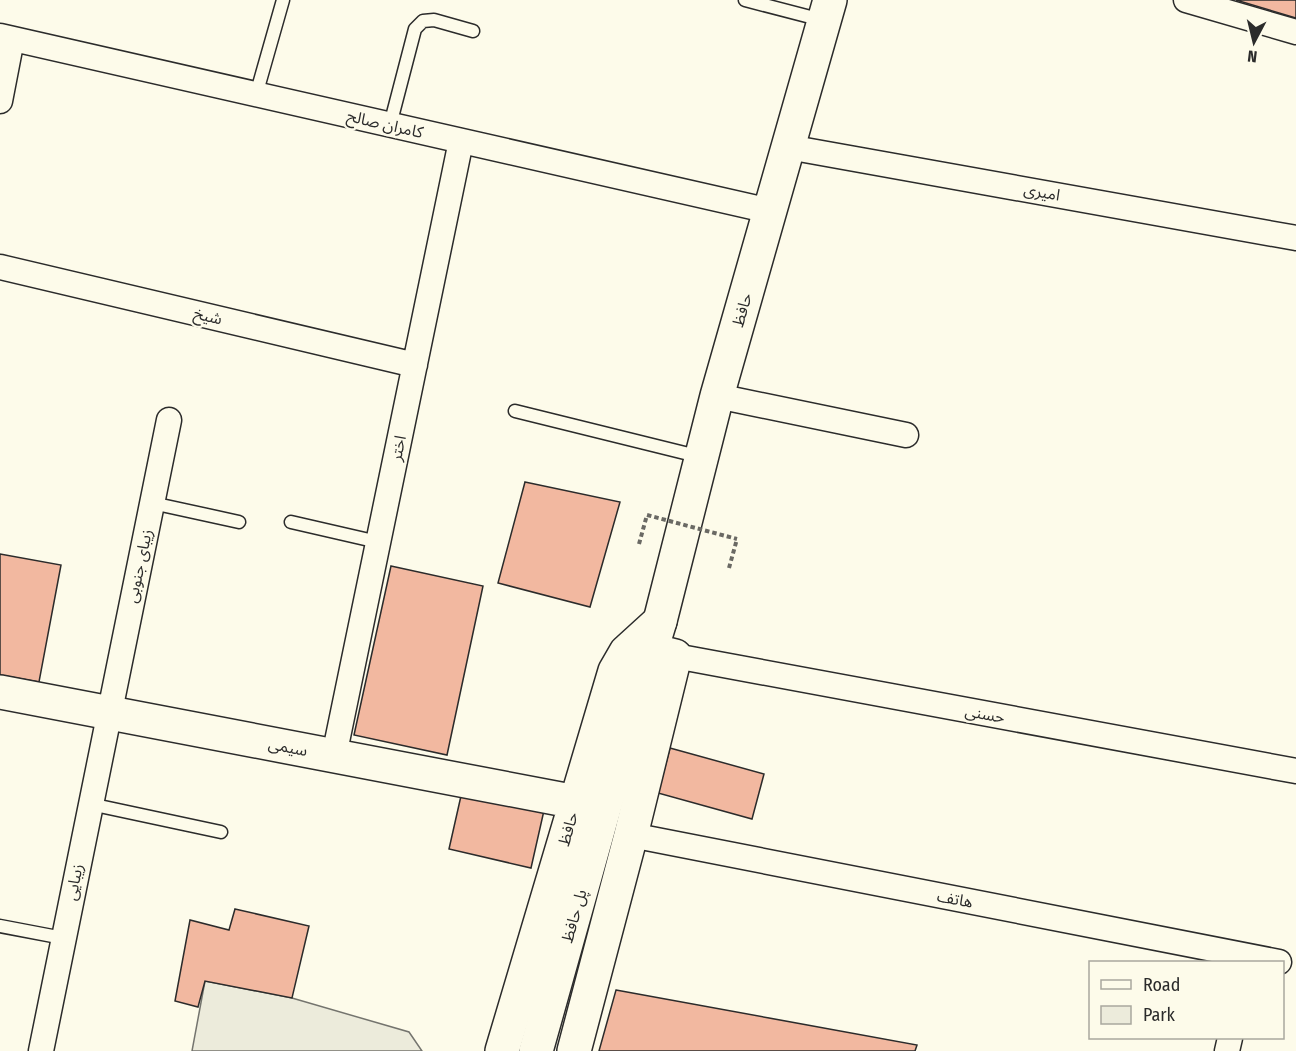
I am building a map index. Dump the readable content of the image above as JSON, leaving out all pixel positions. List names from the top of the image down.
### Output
{
  "streets": {
    "main road": ["حافظ", "سیمی", "پل حافظ"],
    "street": [
      "کامران صالح",
      "امیری",
      "شیخ",
      "اختر",
      "زیبای جنوبی",
      "حسنی",
      "زیبایی",
      "هاتف"
    ]
  },
  "crossings": [
    ["کامران صالح", "حافظ"],
    ["کامران صالح", "اختر"],
    ["امیری", "حافظ"],
    ["حافظ", "حسنی"],
    ["حافظ", "سیمی"],
    ["حافظ", "هاتف"],
    ["حافظ", "پل حافظ"],
    ["شیخ", "اختر"],
    ["اختر", "سیمی"],
    ["زیبای جنوبی", "سیمی"],
    ["زیبای جنوبی", "زیبایی"],
    ["سیمی", "زیبایی"]
  ],
  "legend": ["Road", "Park"],
  "north": "bottom"
}
